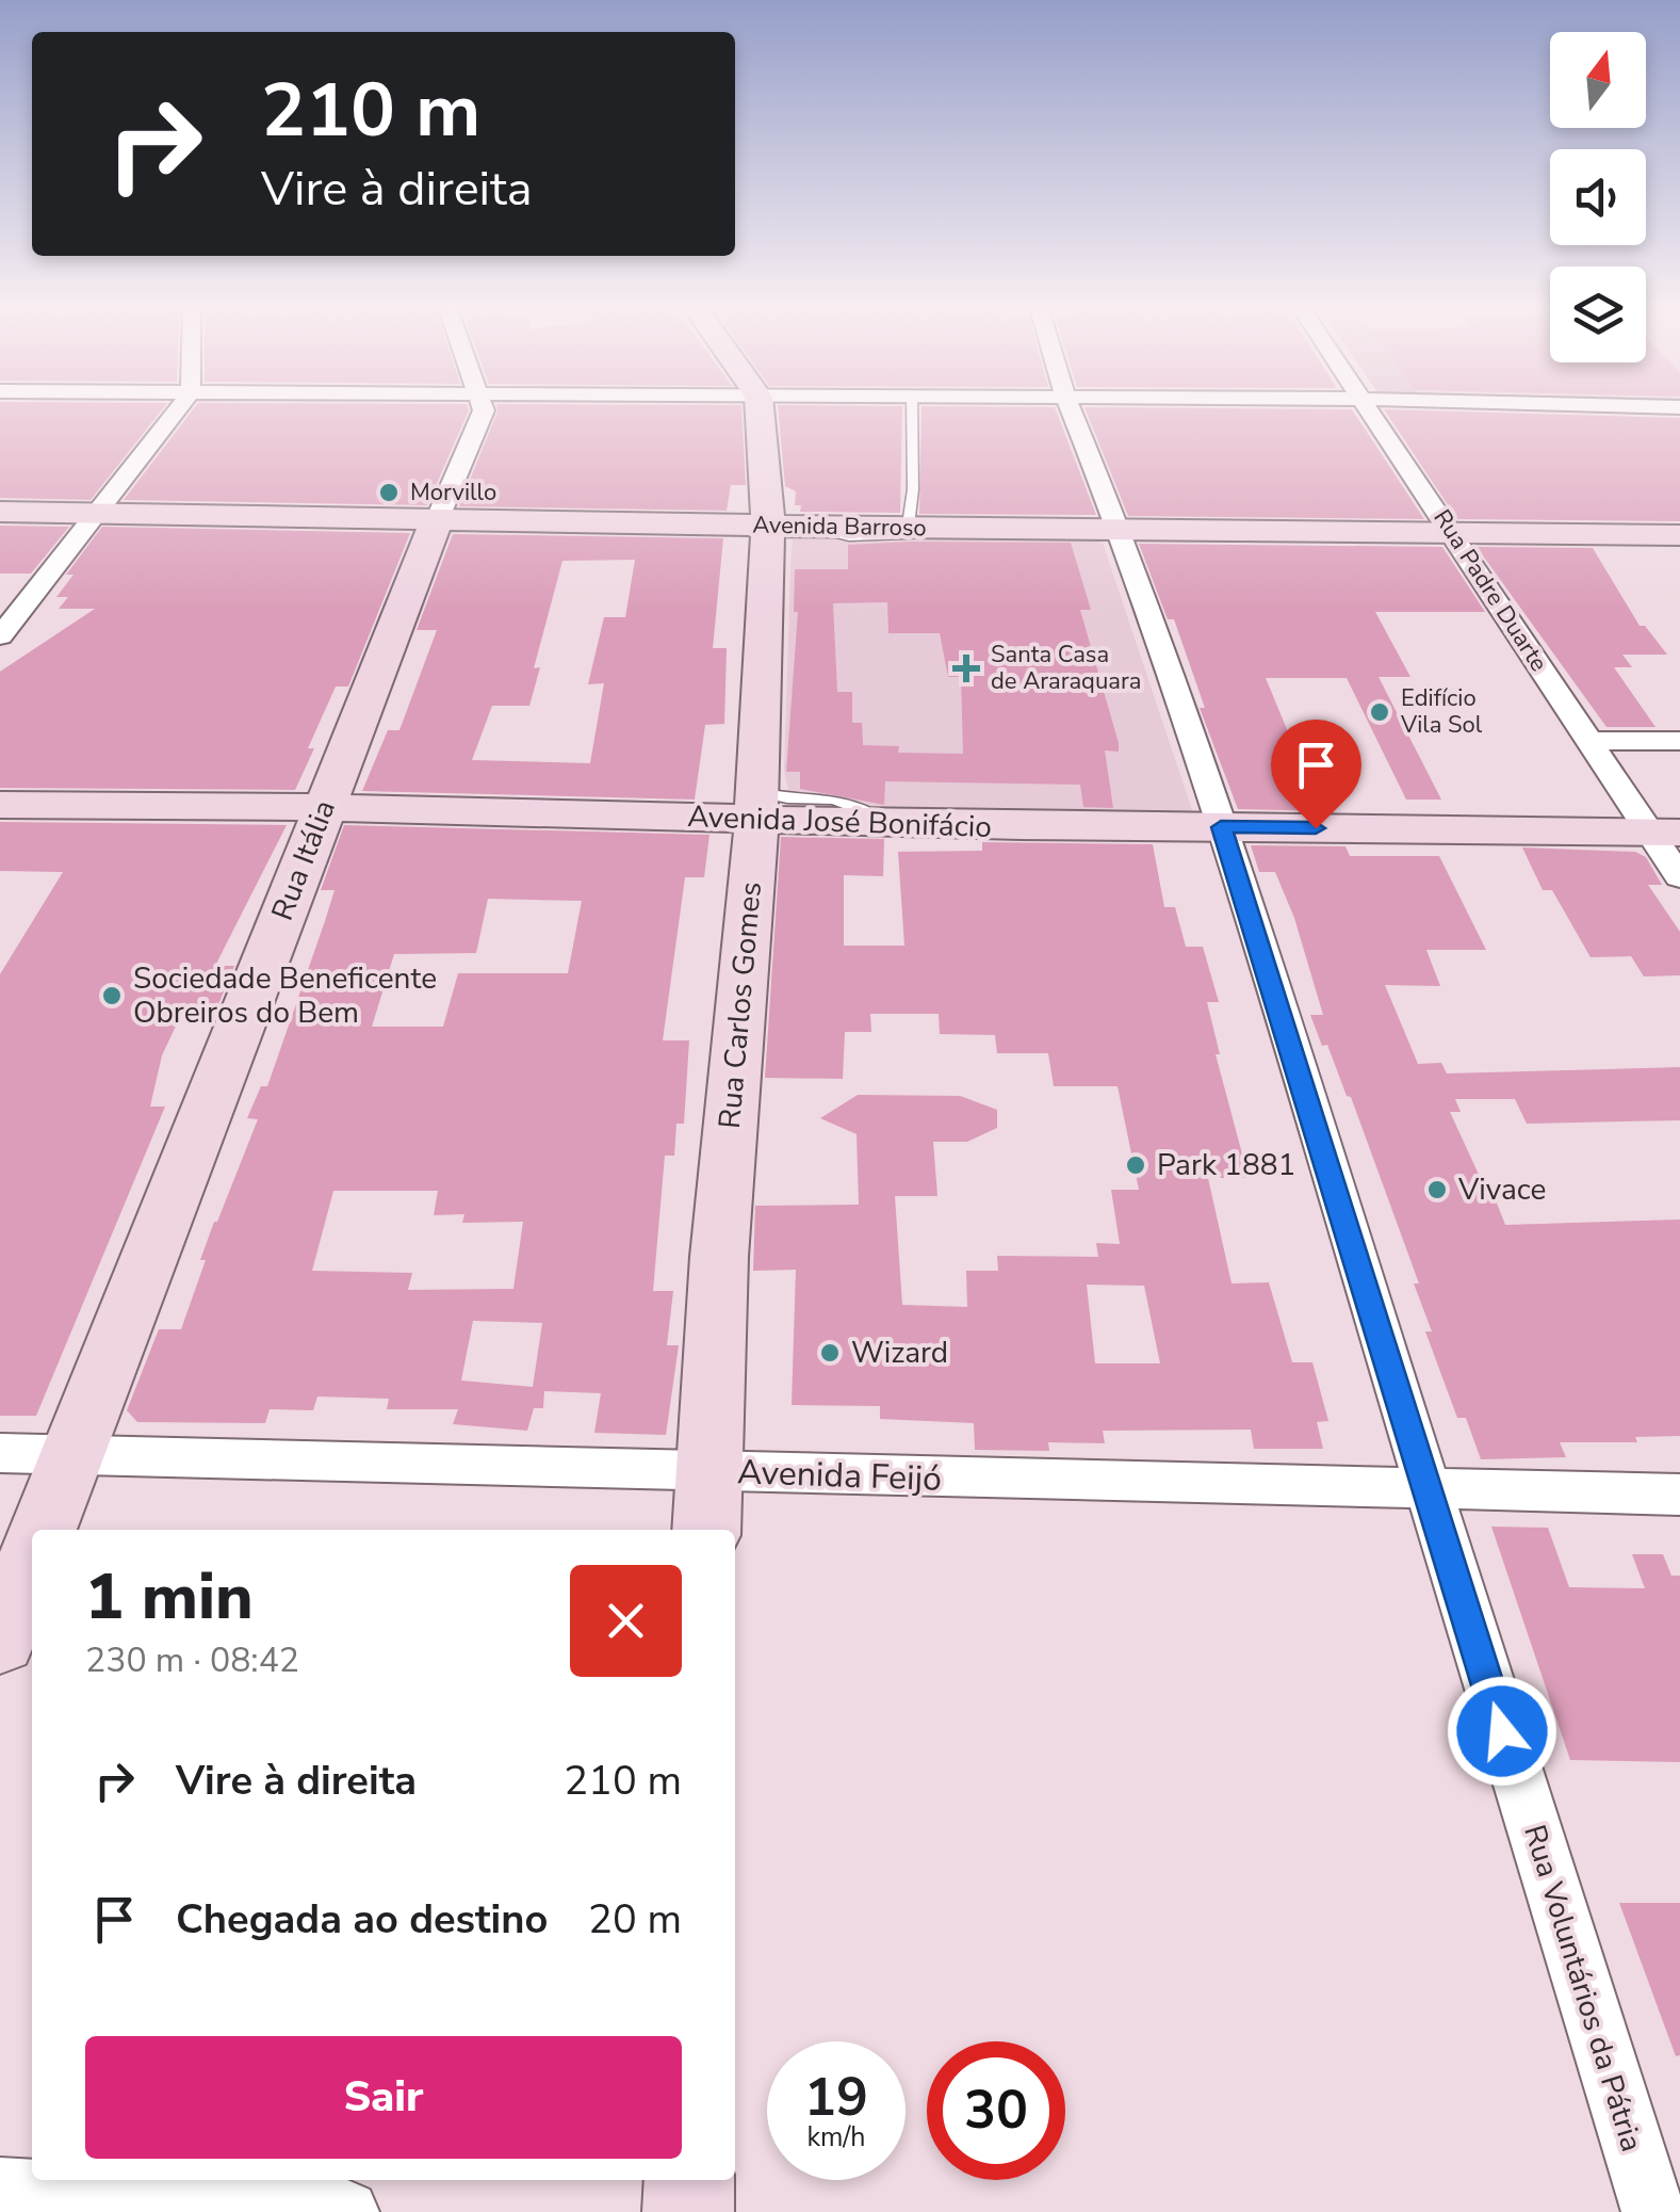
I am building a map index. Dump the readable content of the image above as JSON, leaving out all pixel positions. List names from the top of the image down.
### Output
{
  "streets": {
    "street": [
      "Avenida Barroso",
      "Rua Padre Duarte",
      "Avenida José Bonifácio",
      "Rua Itália",
      "Rua Carlos Gomes",
      "Avenida Feijó",
      "Rua Voluntários da Pátria"
    ]
  },
  "crossings": [
    ["Avenida Barroso", "Rua Padre Duarte"],
    ["Avenida Barroso", "Rua Itália"],
    ["Avenida Barroso", "Rua Carlos Gomes"],
    ["Avenida Barroso", "Rua Voluntários da Pátria"],
    ["Rua Padre Duarte", "Avenida José Bonifácio"],
    ["Avenida José Bonifácio", "Rua Itália"],
    ["Avenida José Bonifácio", "Rua Carlos Gomes"],
    ["Avenida José Bonifácio", "Rua Voluntários da Pátria"],
    ["Rua Itália", "Avenida Feijó"],
    ["Rua Carlos Gomes", "Avenida Feijó"],
    ["Avenida Feijó", "Rua Voluntários da Pátria"]
  ],
  "places": {
    "other": [
      "Morvillo",
      "Edifício Vila Sol",
      "Sociedade Beneficente Obreiros do Bem",
      "Park 1881",
      "Vivace",
      "Wizard"
    ],
    "health": ["Santa Casa de Araraquara"]
  },
  "north": "top",
  "page": {
    "turn": ["210 m", "Vire à direita"],
    "heading": ["1 min", "230 m · 08:42"],
    "list": [
      {
        "name": "Vire à direita",
        "value": "210 m"
      },
      {
        "name": "Chegada ao destino",
        "value": "20 m"
      }
    ],
    "buttons": "Sair",
    "speed": "19 km/h",
    "limit": "30"
  }
}
